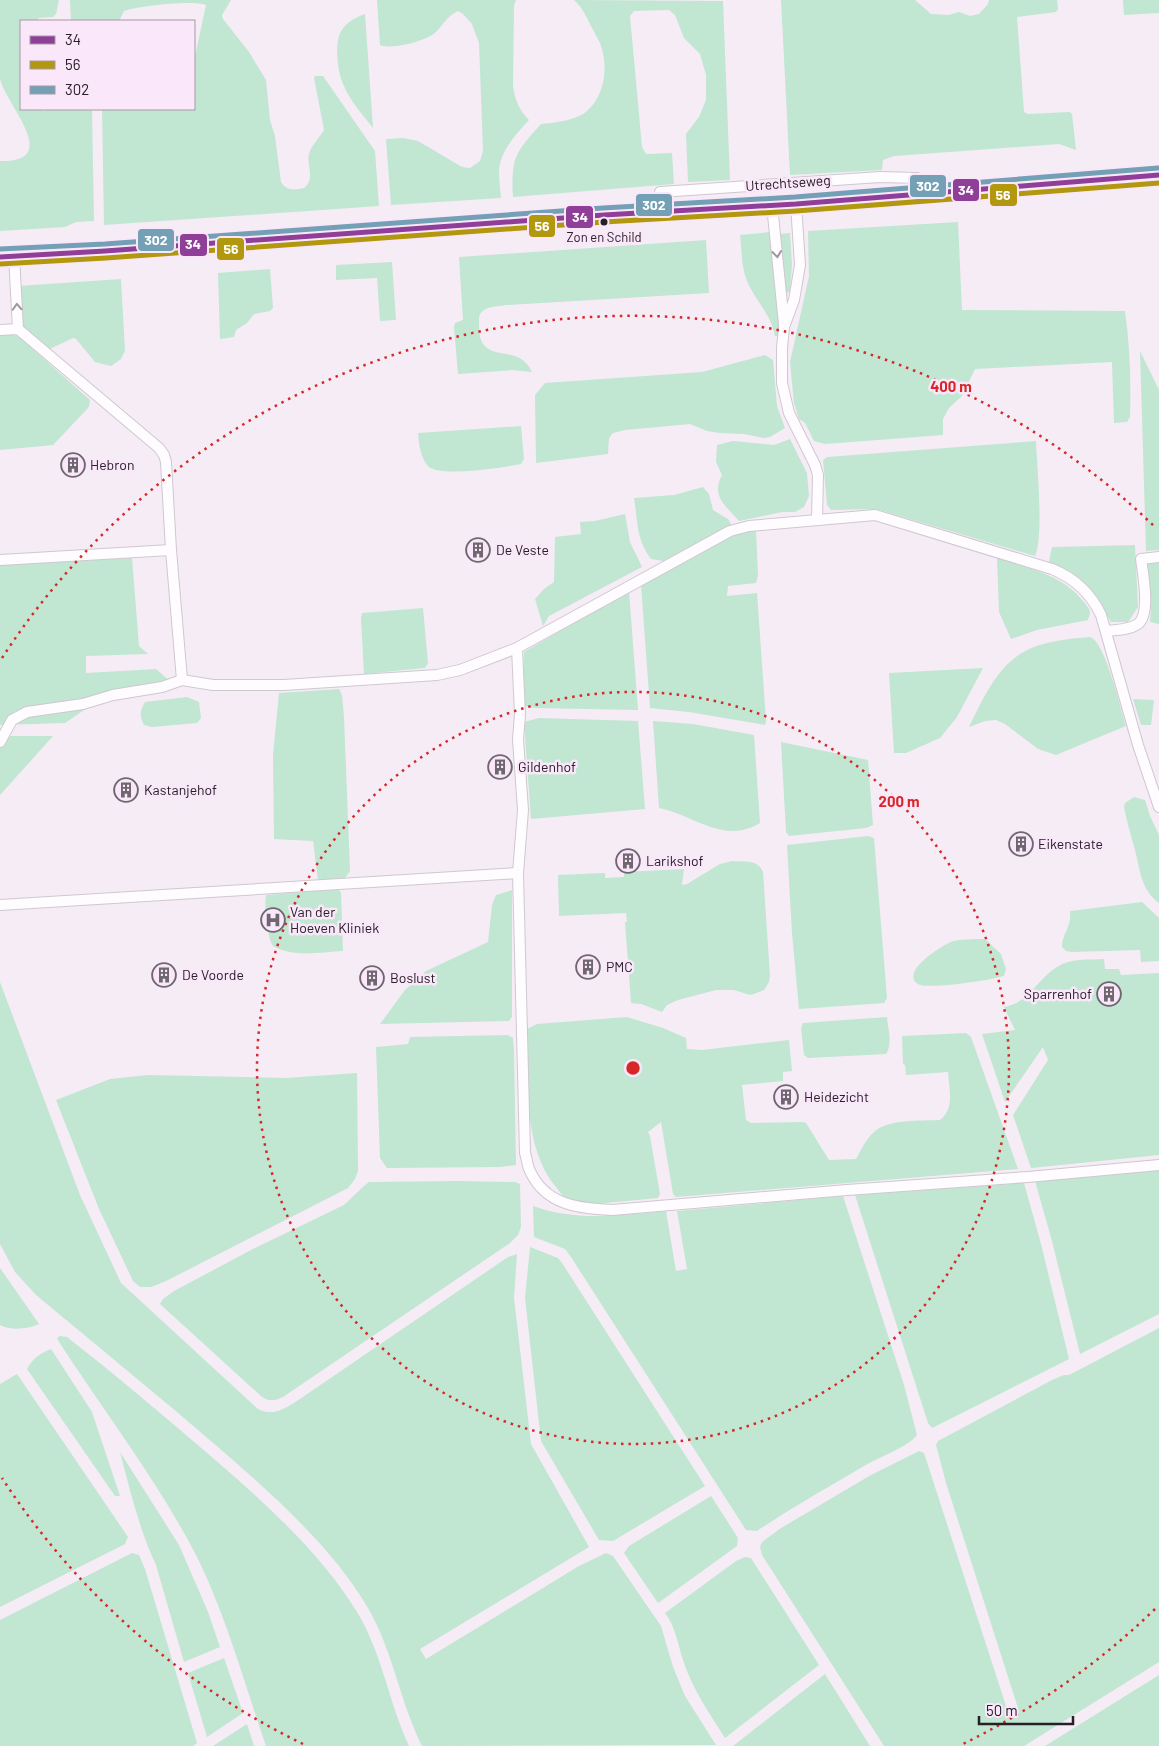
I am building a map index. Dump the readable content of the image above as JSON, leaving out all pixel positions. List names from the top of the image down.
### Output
{
  "streets": {
    "main road": ["Utrechtseweg"]
  },
  "places": {
    "other": ["Zon en Schild"],
    "building": [
      "Hebron",
      "De Veste",
      "Gildenhof",
      "Kastanjehof",
      "Eikenstate",
      "Larikshof",
      "PMC",
      "De Voorde",
      "Boslust",
      "Sparrenhof",
      "Heidezicht"
    ],
    "hospital": ["Van der Hoeven Kliniek"]
  },
  "lines": ["transit line 302", "transit line 34", "transit line 56"],
  "legend": ["34", "56", "302"],
  "scale_bar": "50 m",
  "rings": ["400 m", "200 m"]
}
